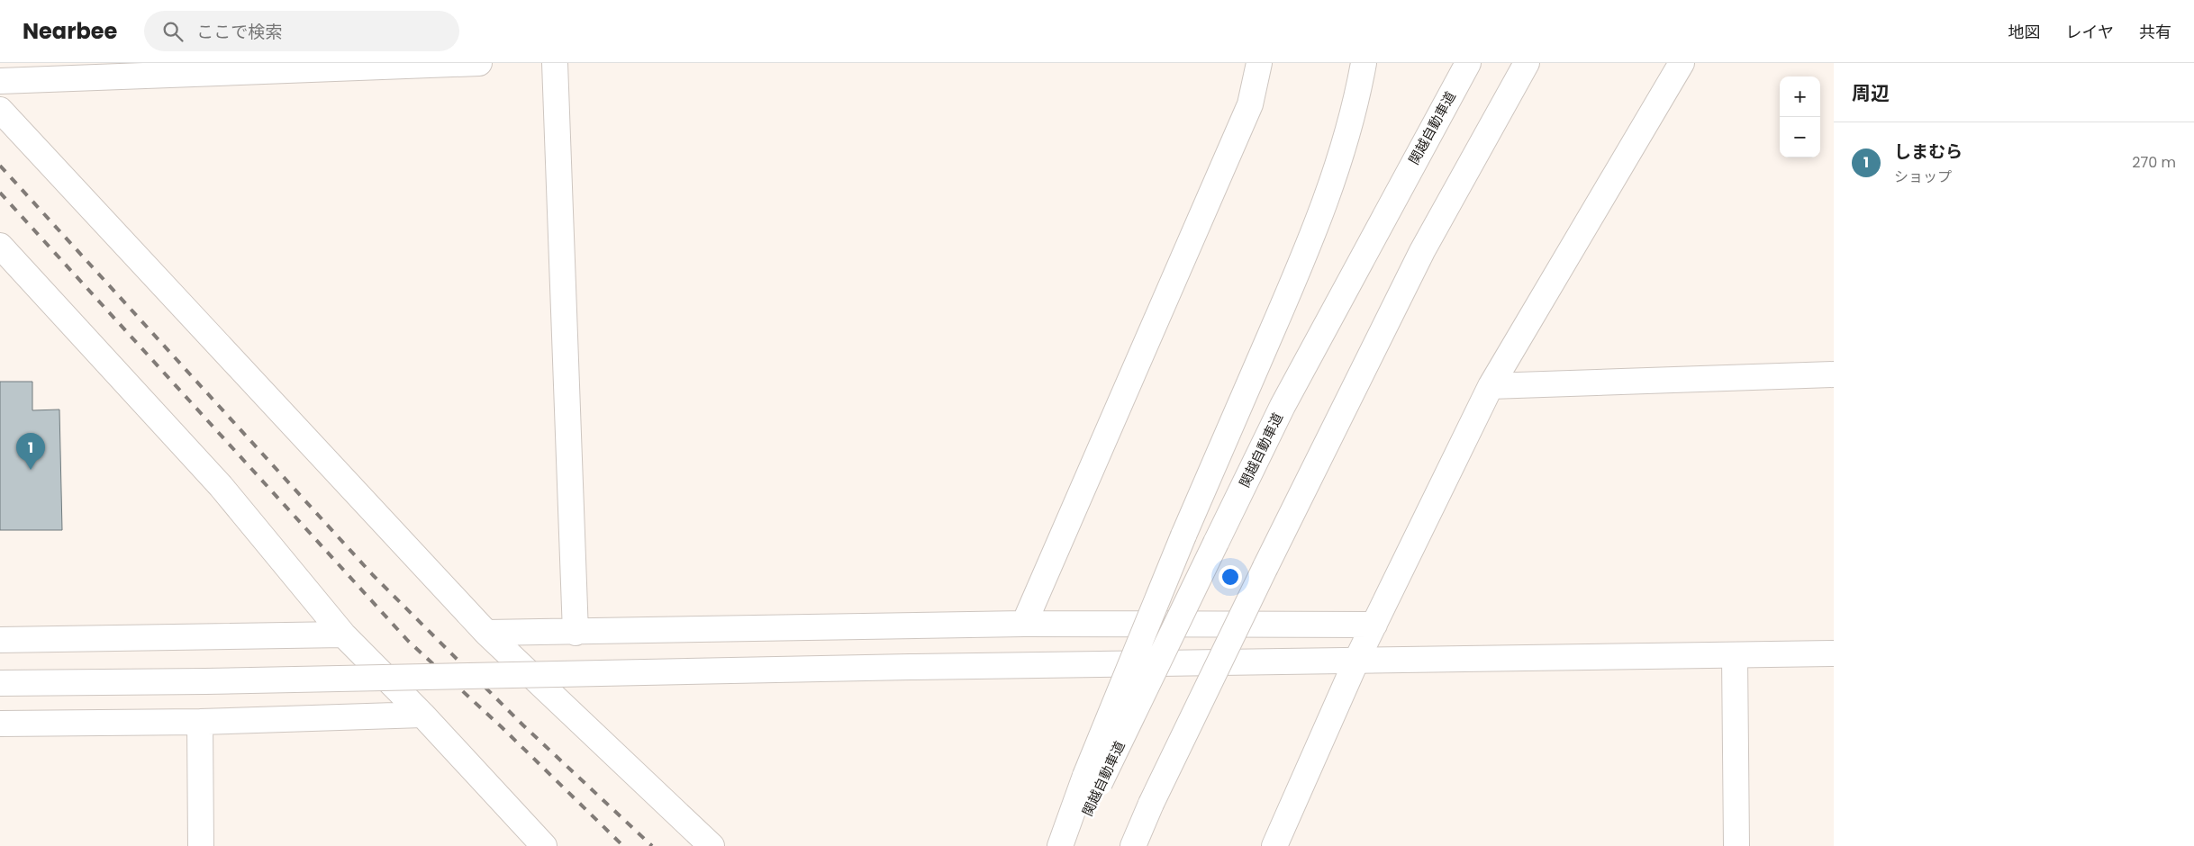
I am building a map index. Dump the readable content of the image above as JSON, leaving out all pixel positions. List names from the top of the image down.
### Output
{
  "streets": {
    "main road": ["関越自動車道"]
  },
  "page": {
    "header": "Nearbee",
    "search": "ここで検索",
    "nav": ["地図", "レイヤ", "共有"],
    "heading": "周辺",
    "map_buttons": ["+", "−"],
    "list": [
      {
        "mark": "1",
        "name": "しまむら",
        "note": "ショップ",
        "value": "270 m"
      }
    ],
    "pins": "1"
  }
}
